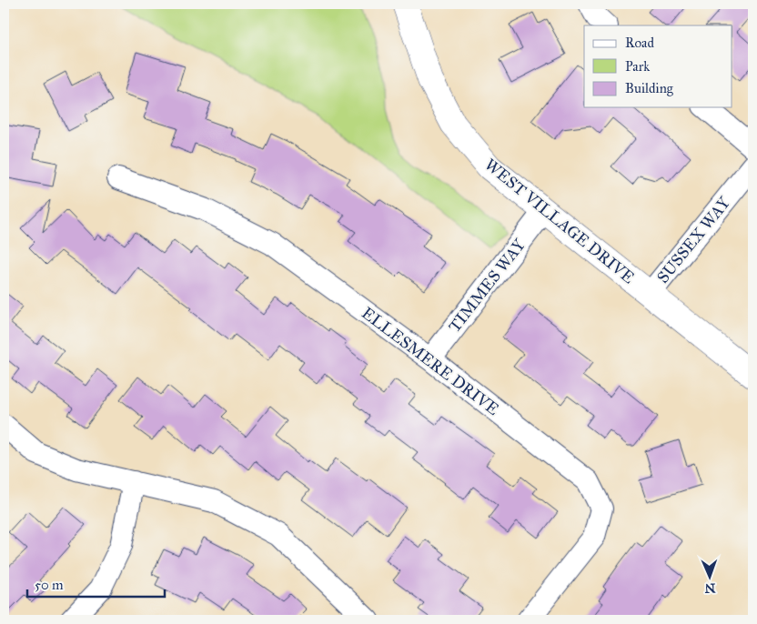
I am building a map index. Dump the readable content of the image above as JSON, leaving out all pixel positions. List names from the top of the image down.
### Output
{
  "streets": {
    "street": [
      "WEST VILLAGE DRIVE",
      "SUSSEX WAY",
      "TIMMES WAY",
      "ELLESMERE DRIVE"
    ]
  },
  "crossings": [
    ["WEST VILLAGE DRIVE", "SUSSEX WAY"],
    ["WEST VILLAGE DRIVE", "TIMMES WAY"],
    ["TIMMES WAY", "ELLESMERE DRIVE"]
  ],
  "legend": ["Road", "Park", "Building"],
  "scale_bar": "50 m",
  "north": "bottom"
}
